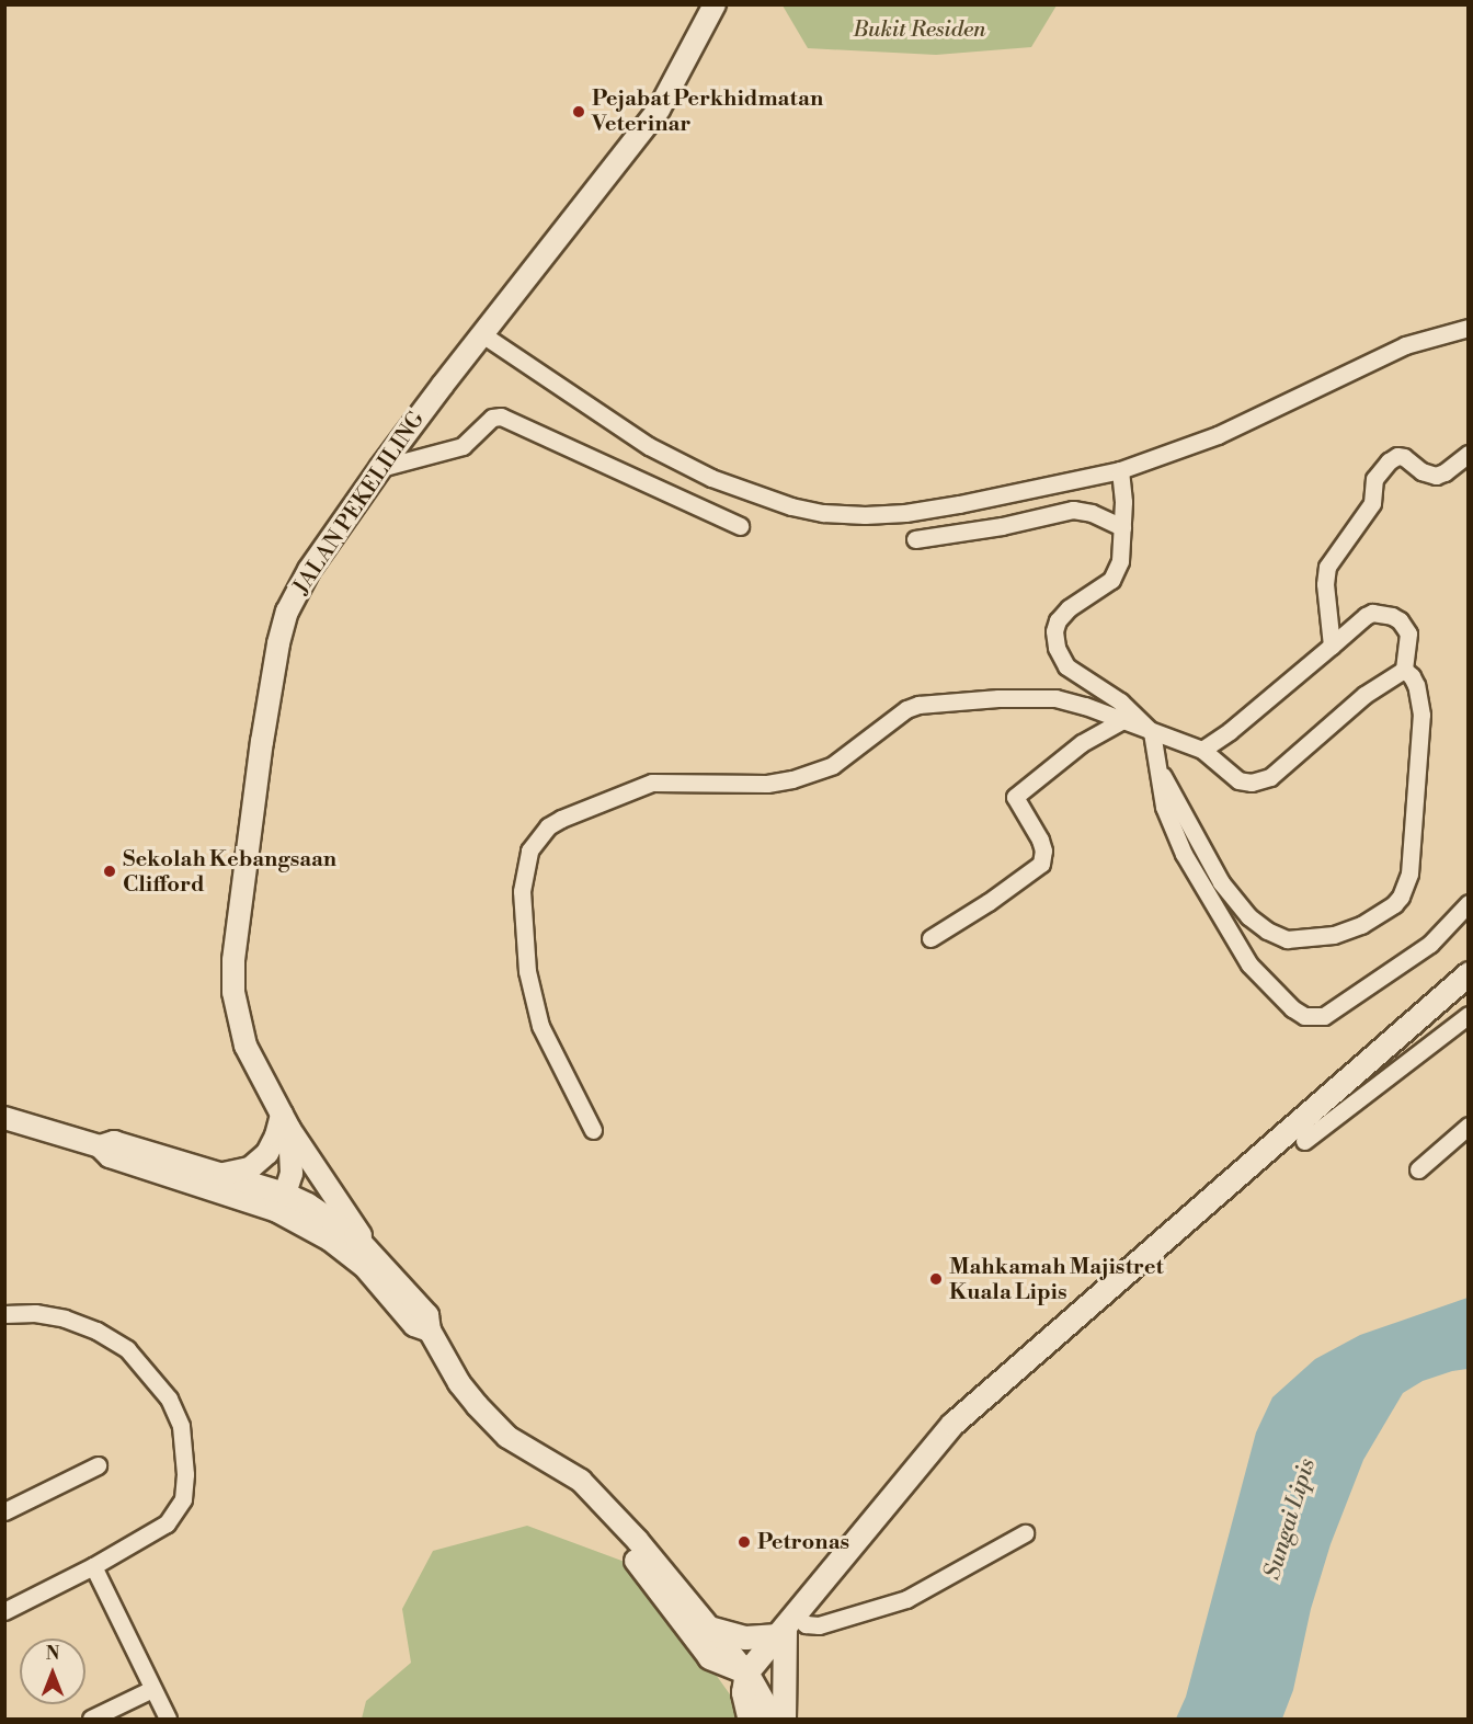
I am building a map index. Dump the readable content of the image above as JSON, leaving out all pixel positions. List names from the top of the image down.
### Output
{
  "streets": {
    "street": ["JALAN PEKELILING"]
  },
  "water": ["Sungai Lipis"],
  "parks": ["Bukit Residen"],
  "places": [
    "Pejabat Perkhidmatan Veterinar",
    "Sekolah Kebangsaan Clifford",
    "Mahkamah Majistret Kuala Lipis",
    "Petronas"
  ],
  "north": "top"
}
